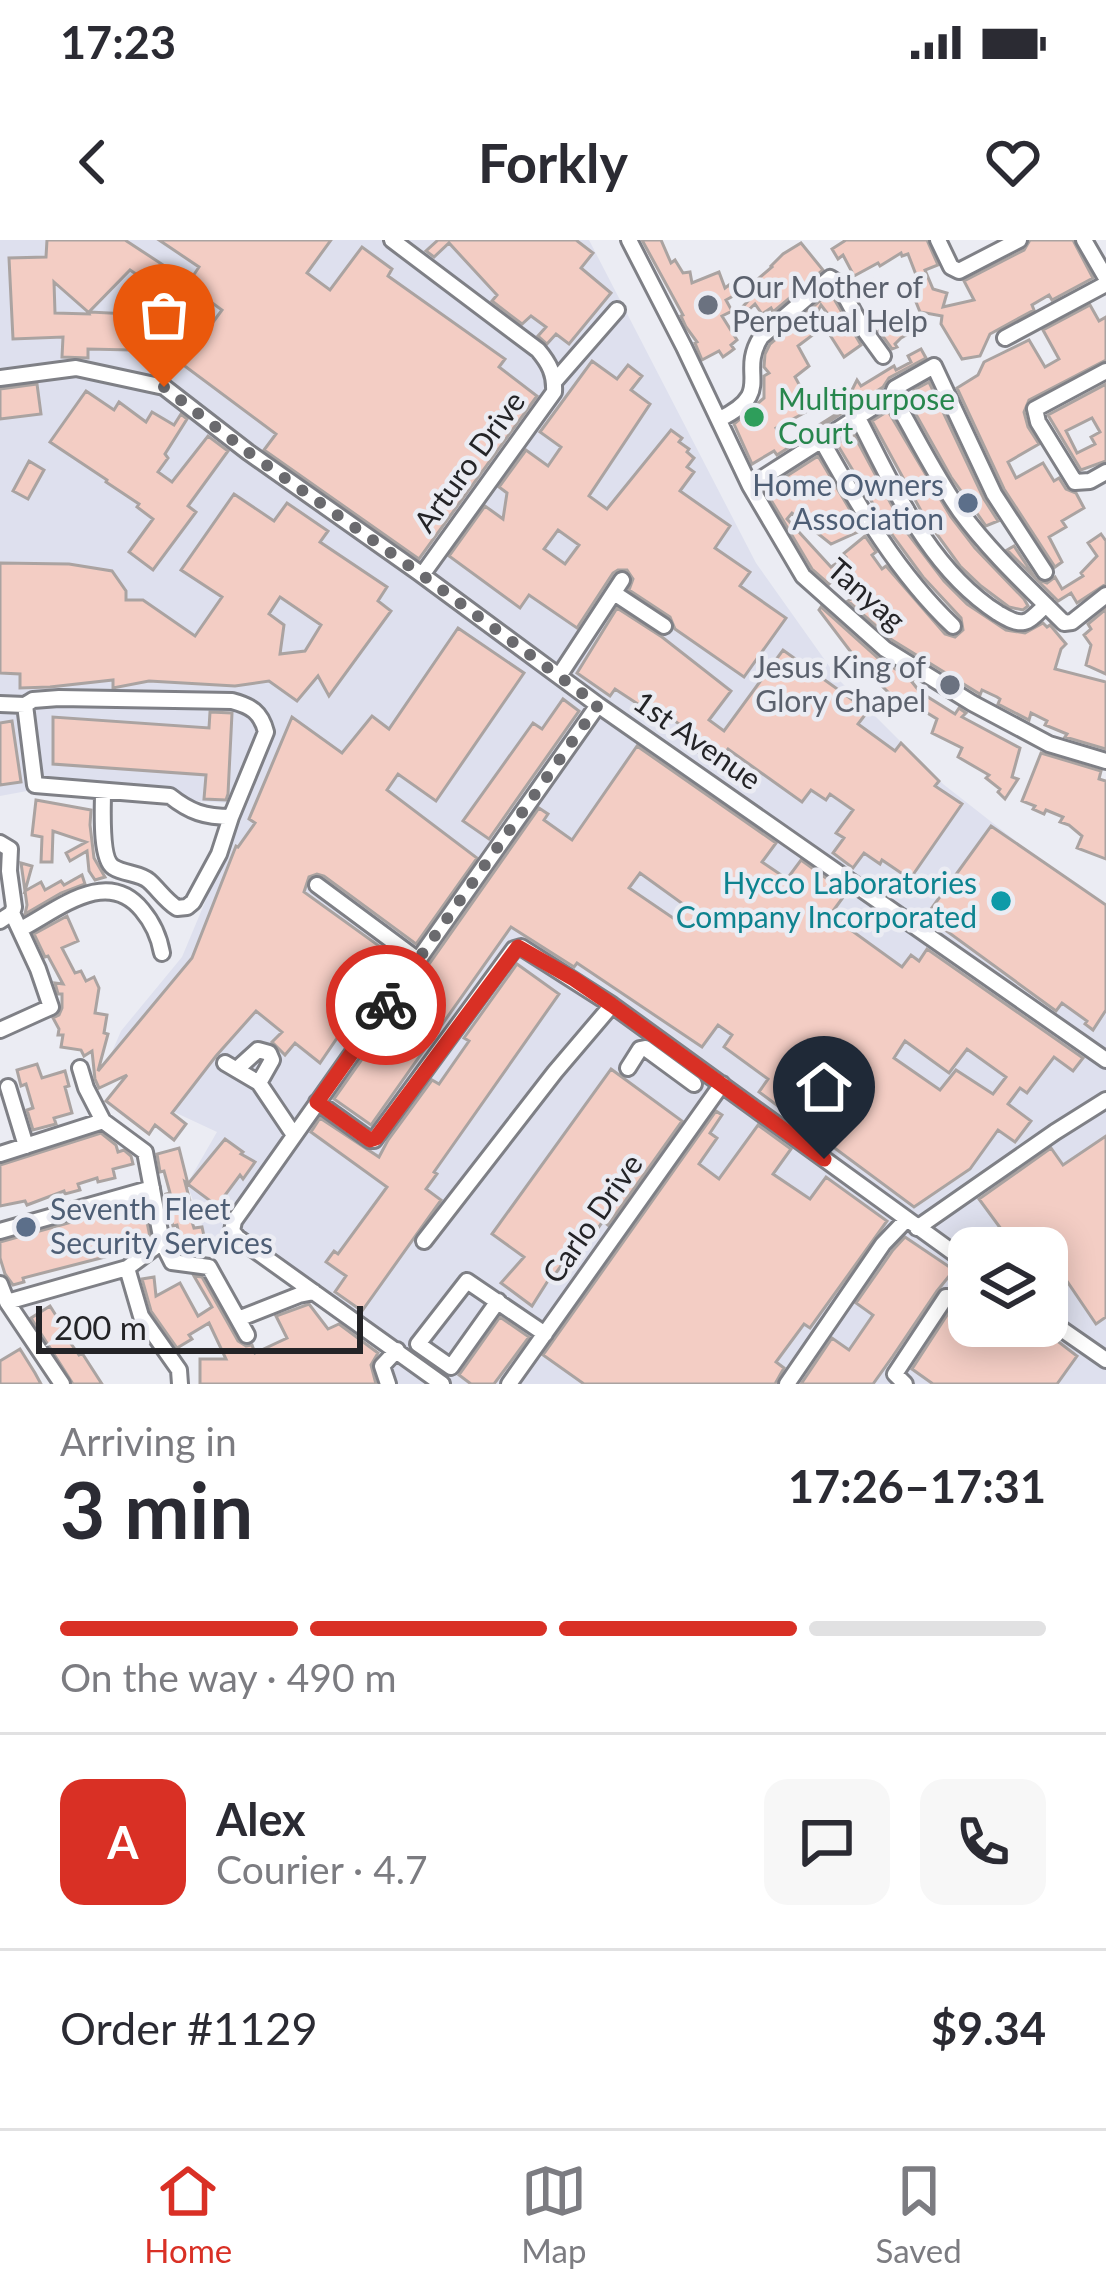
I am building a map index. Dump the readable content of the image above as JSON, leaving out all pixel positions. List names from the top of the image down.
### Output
{
  "streets": {
    "street": [
      "Arturo Drive",
      "Tanyag",
      "1st Avenue",
      "Carlo Drive"
    ]
  },
  "crossings": [
    ["Arturo Drive", "1st Avenue"]
  ],
  "places": [
    "Our Mother of Perpetual Help",
    "Multipurpose Court",
    "Home Owners Association",
    "Jesus King of Glory Chapel",
    "Hycco Laboratories Company Incorporated",
    "Seventh Fleet Security Services"
  ],
  "scale_bar": "200 m",
  "page": {
    "status": "17:23",
    "header": "Forkly",
    "scale": "200 m",
    "heading": ["3 min", "Arriving in", "17:26–17:31"],
    "panel": [
      "Alex",
      "Courier · 4.7",
      "Order #1129",
      "$9.34"
    ],
    "bar": "On the way · 490 m",
    "round": "A",
    "tabs": ["Home", "Map", "Saved"]
  }
}
